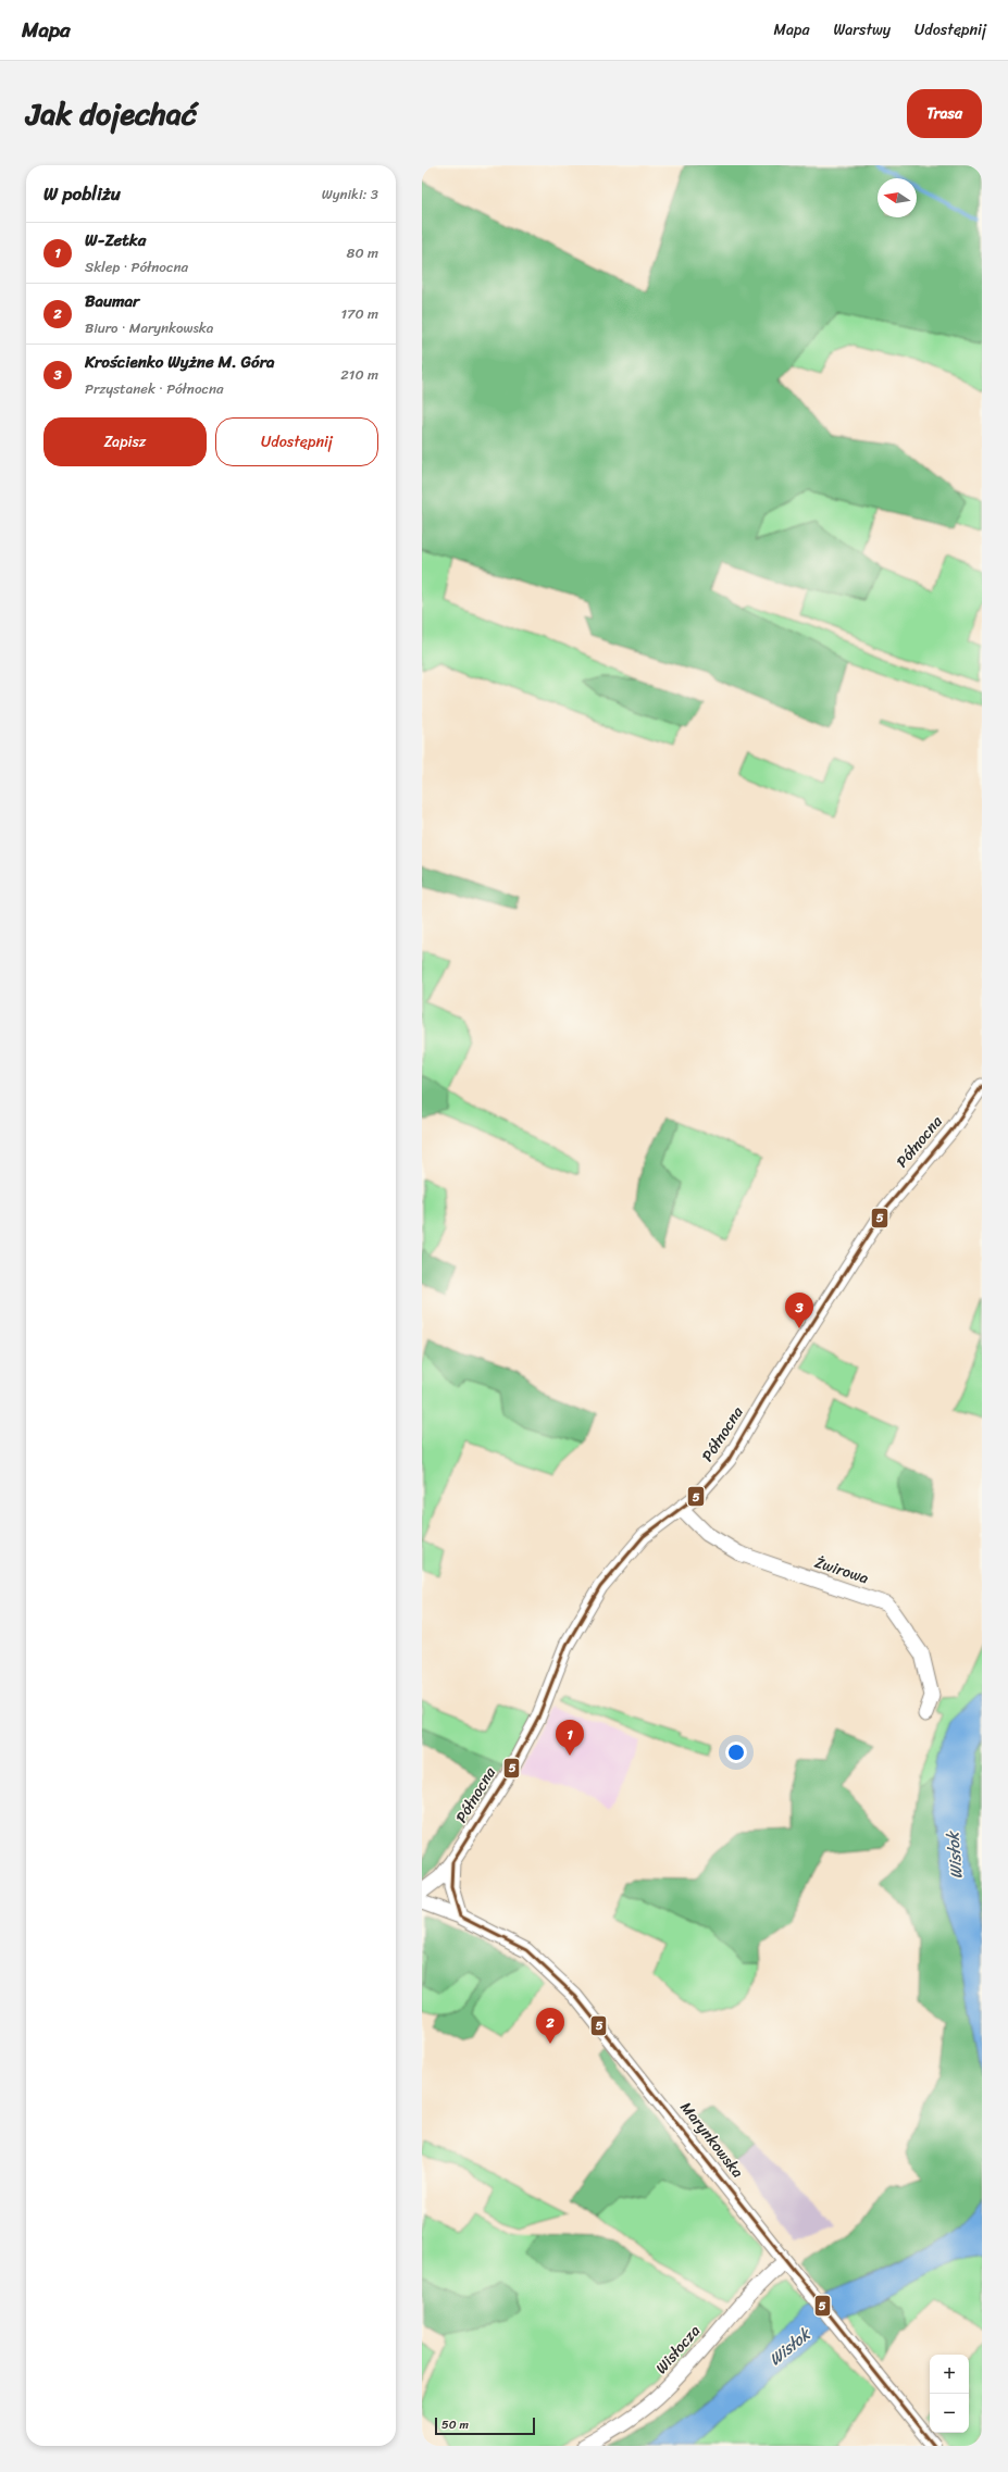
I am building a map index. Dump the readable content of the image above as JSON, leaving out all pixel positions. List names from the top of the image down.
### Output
{
  "streets": {
    "street": [
      "Północna",
      "Żwirowa",
      "Marynkowska",
      "Wisłocza"
    ]
  },
  "crossings": [
    ["Północna", "Żwirowa"],
    ["Północna", "Marynkowska"],
    ["Marynkowska", "Wisłocza"]
  ],
  "water": ["Wisłok"],
  "lines": ["transit line 5"],
  "scale_bar": "50 m",
  "north": "left",
  "page": {
    "header": "Mapa",
    "nav": ["Mapa", "Warstwy", "Udostępnij"],
    "title": "Jak dojechać",
    "buttons": [
      "Trasa",
      ["Zapisz", "Udostępnij"]
    ],
    "heading": ["W pobliżu", "Wyniki: 3"],
    "list": [
      {
        "mark": "1",
        "name": "W-Zetka",
        "note": "Sklep · Północna",
        "value": "80 m"
      },
      {
        "mark": "2",
        "name": "Baumar",
        "note": "Biuro · Marynkowska",
        "value": "170 m"
      },
      {
        "mark": "3",
        "name": "Krościenko Wyżne M. Góra",
        "note": "Przystanek · Północna",
        "value": "210 m"
      }
    ],
    "pins": ["3", "1", "2"],
    "map_buttons": ["+", "−"],
    "scale": "50 m"
  }
}
